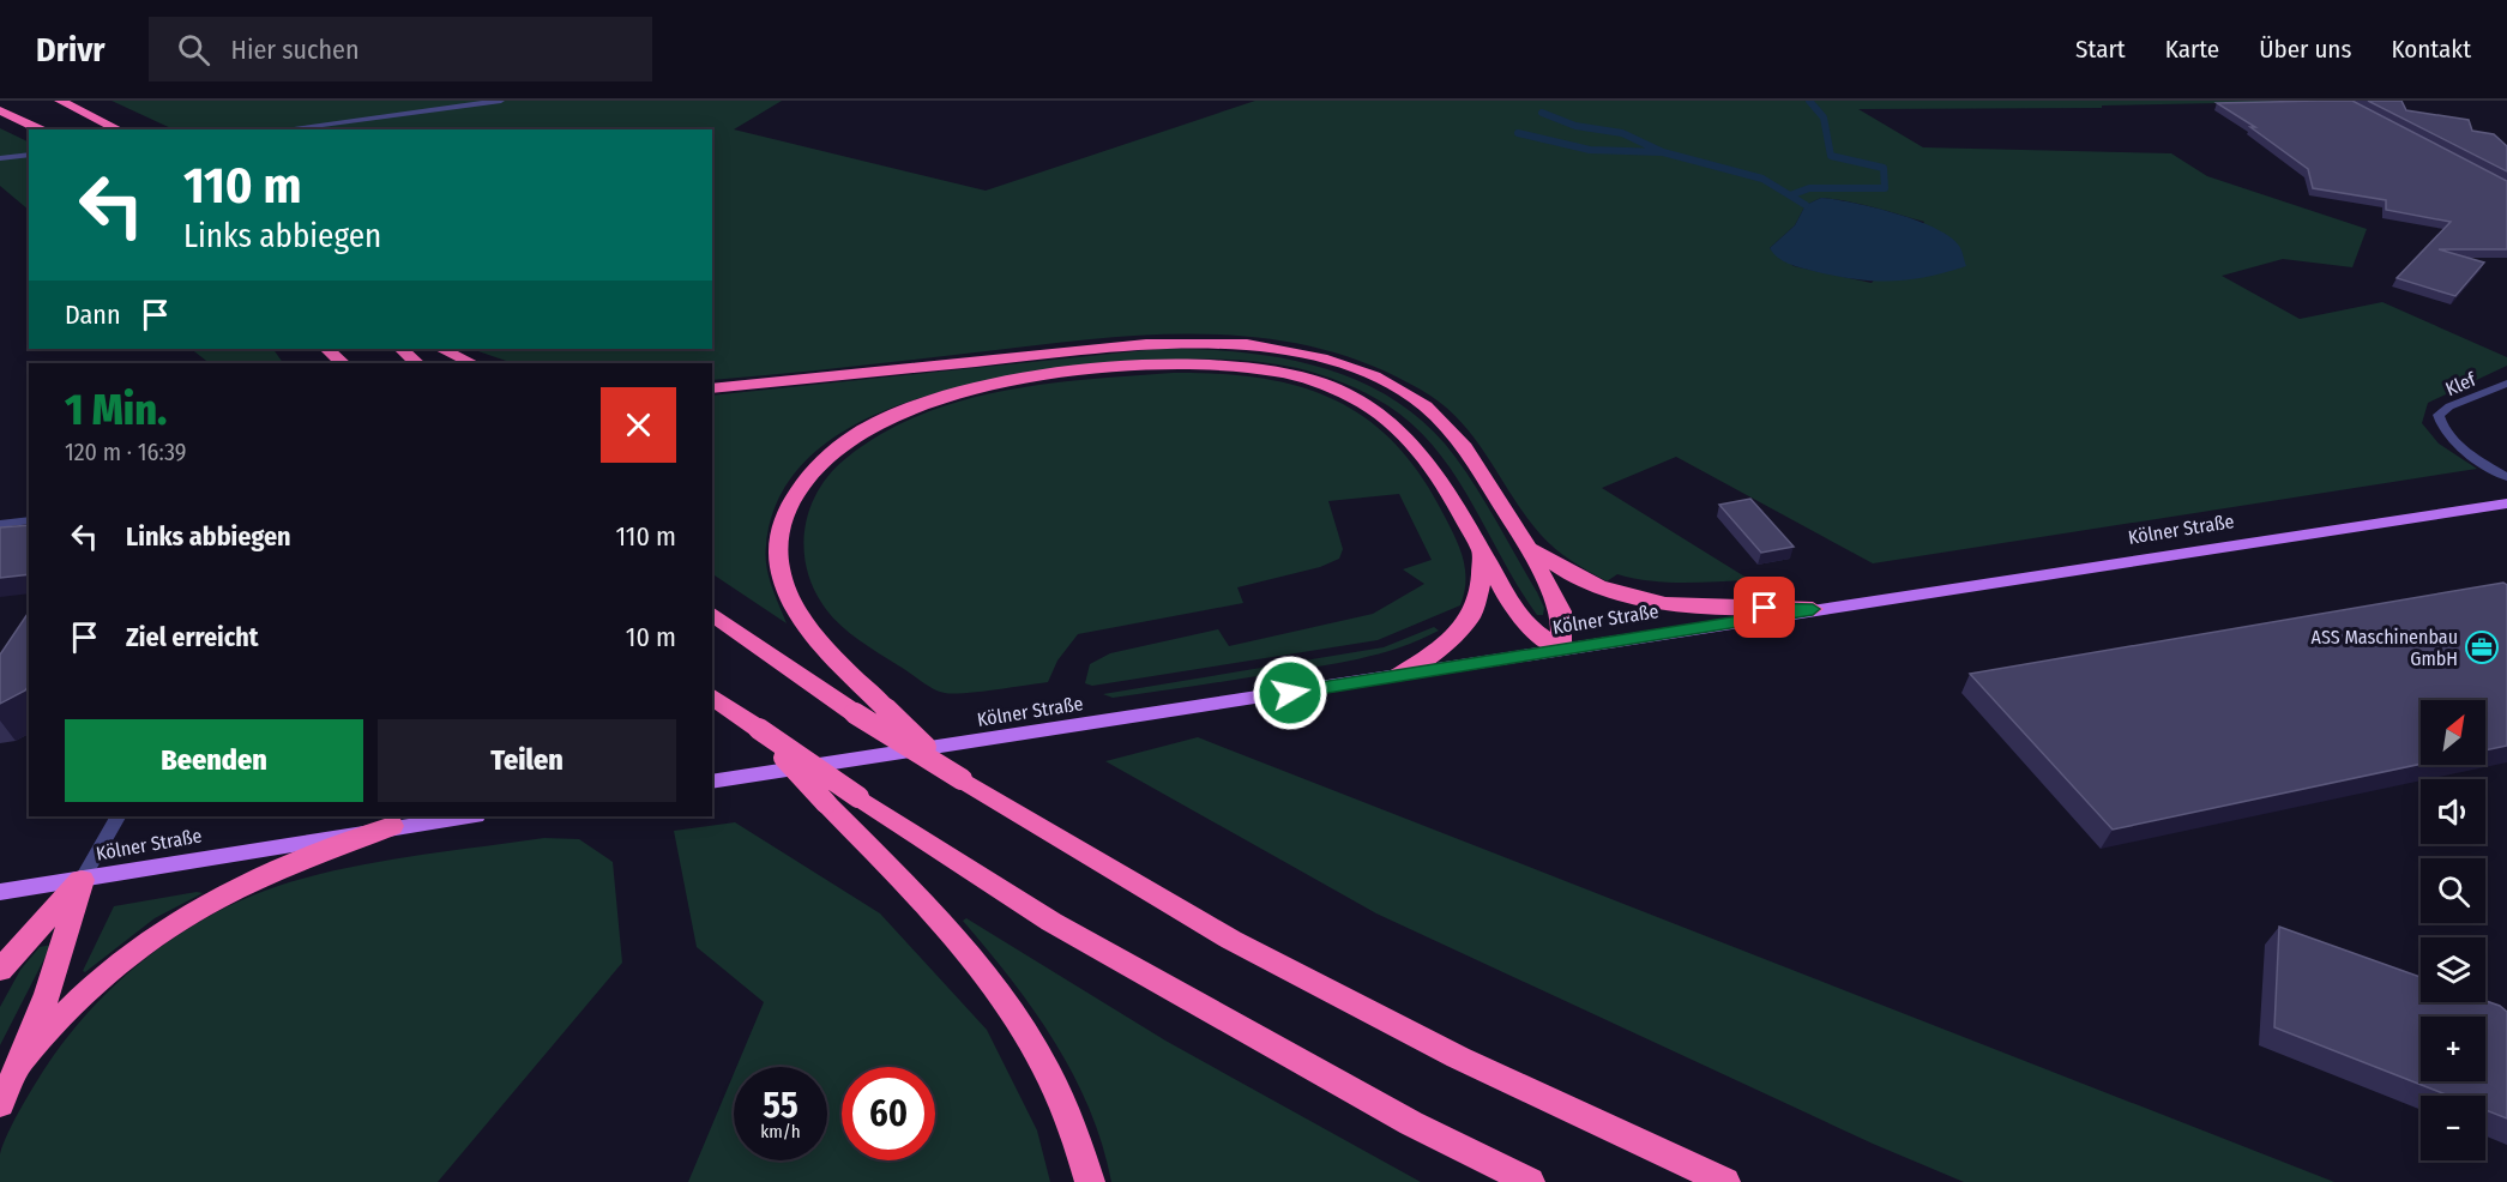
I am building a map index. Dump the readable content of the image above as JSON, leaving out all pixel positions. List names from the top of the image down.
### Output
{
  "streets": {
    "main road": ["Kölner Straße"],
    "street": ["Klef"]
  },
  "places": {
    "office": ["ASS Maschinenbau GmbH"]
  },
  "north": "top right",
  "page": {
    "header": "Drivr",
    "search": "Hier suchen",
    "nav": [
      "Start",
      "Karte",
      "Über uns",
      "Kontakt"
    ],
    "turn": ["110 m", "Links abbiegen"],
    "then": "Dann",
    "heading": ["1 Min.", "120 m · 16:39"],
    "list": [
      {
        "name": "Links abbiegen",
        "value": "110 m"
      },
      {
        "name": "Ziel erreicht",
        "value": "10 m"
      }
    ],
    "map_buttons": ["+", "−"],
    "buttons": ["Beenden", "Teilen"],
    "speed": "55 km/h",
    "limit": "60"
  }
}
